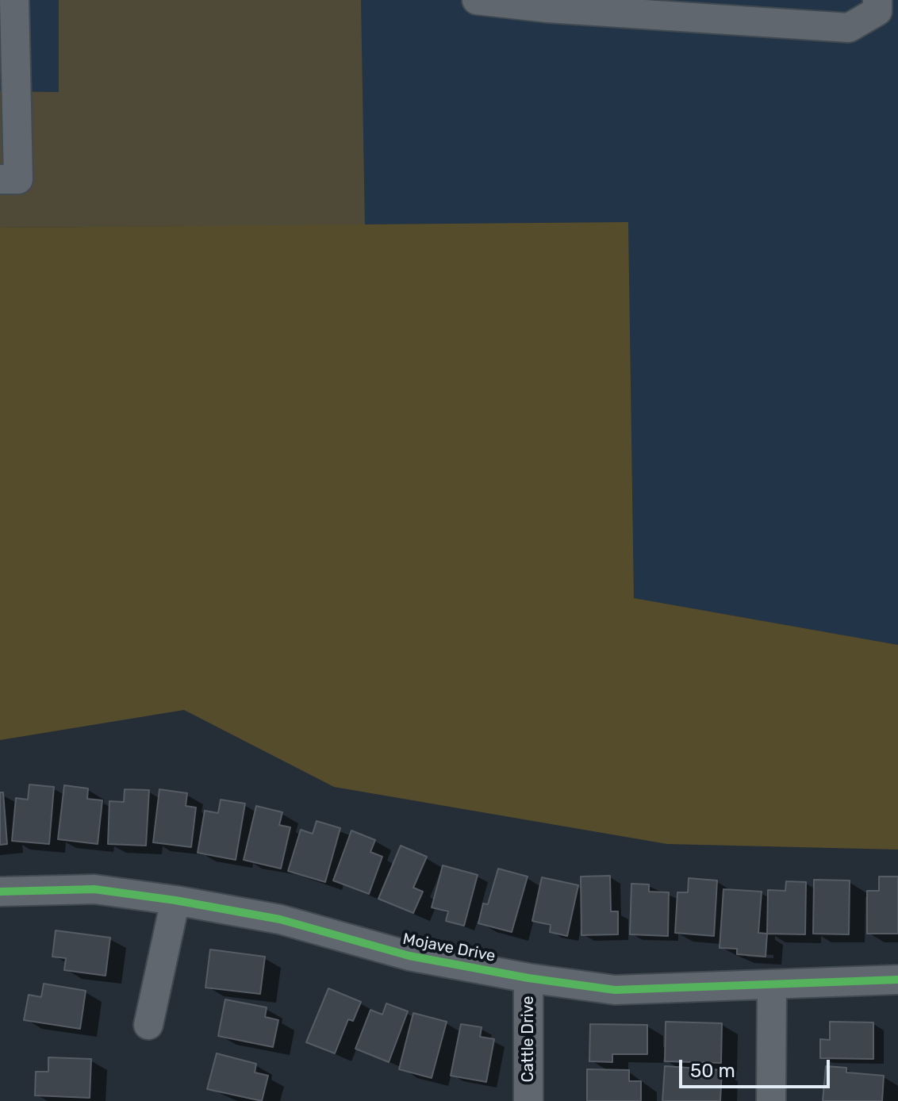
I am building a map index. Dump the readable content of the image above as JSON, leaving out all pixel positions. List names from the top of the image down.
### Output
{
  "streets": {
    "street": ["Mojave Drive", "Cattle Drive"]
  },
  "crossings": [
    ["Mojave Drive", "Cattle Drive"]
  ],
  "scale_bar": "50 m"
}
